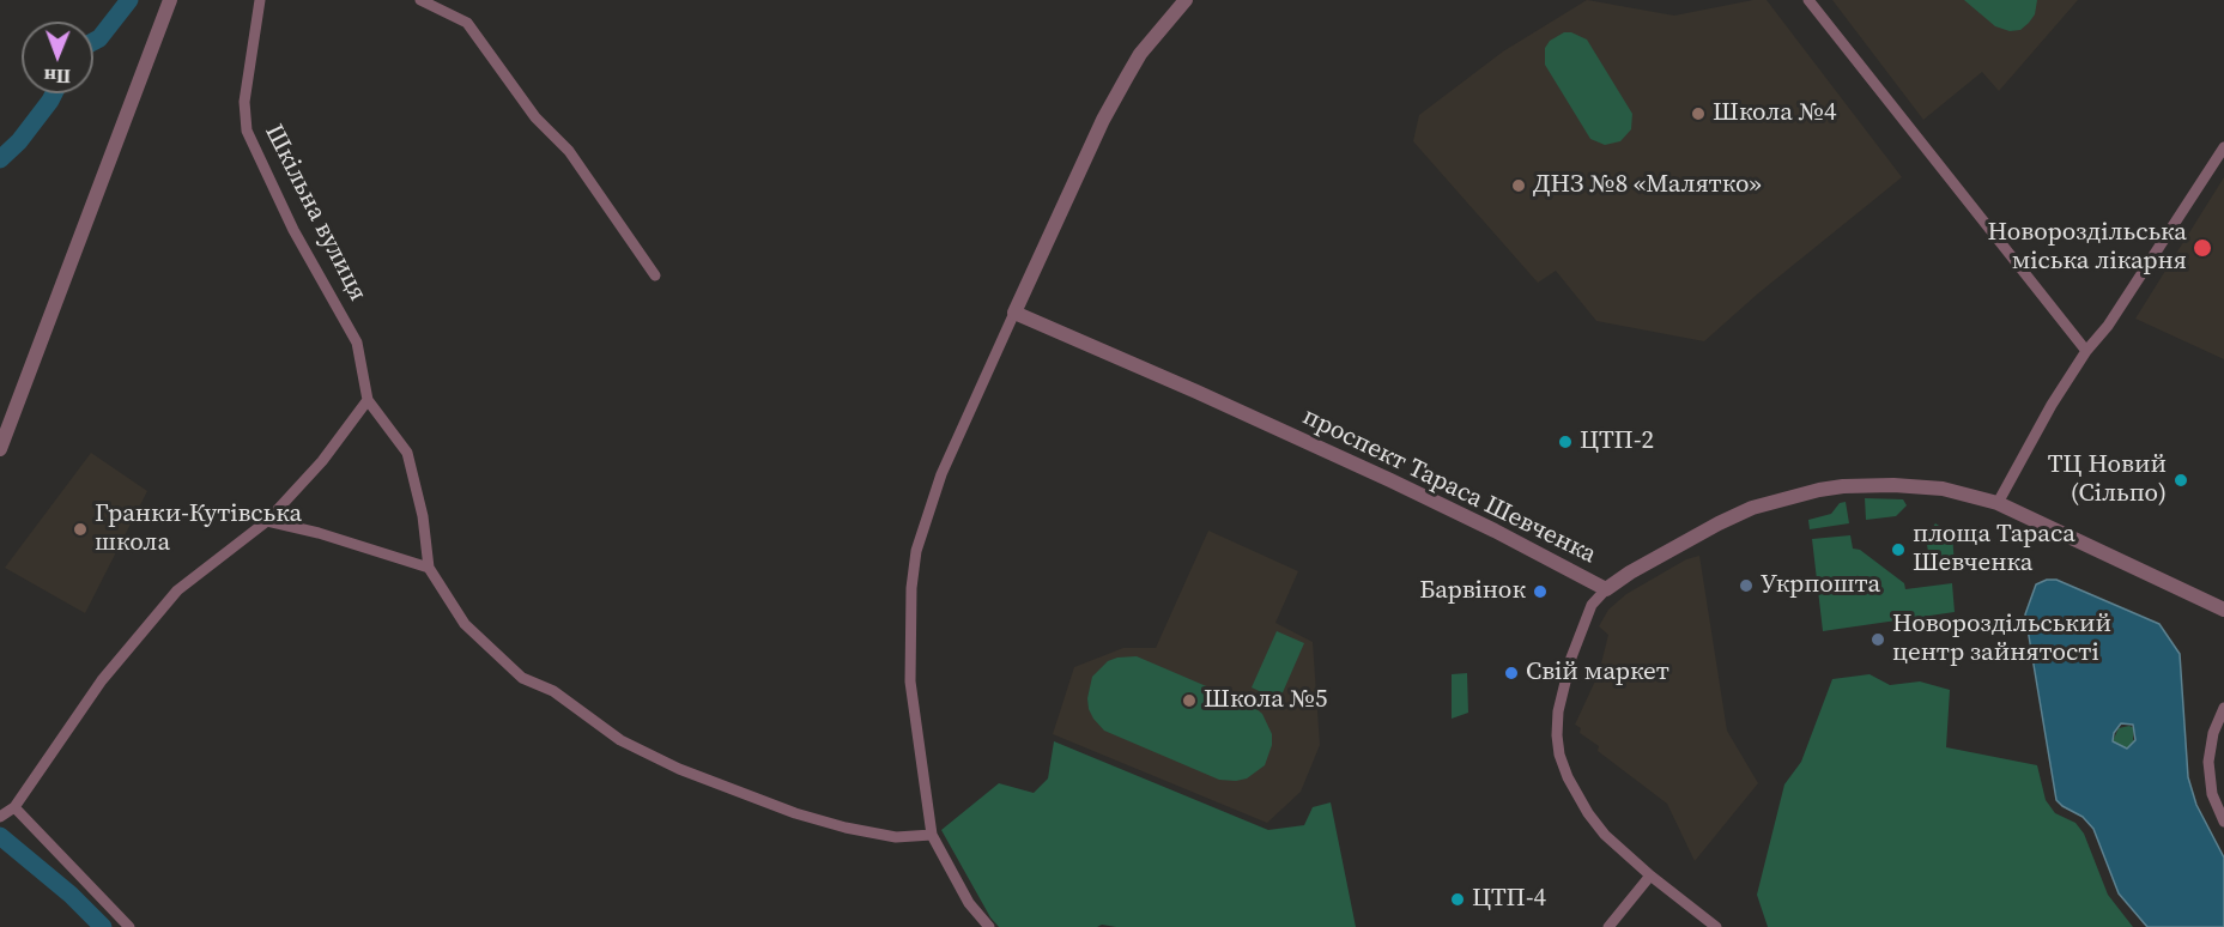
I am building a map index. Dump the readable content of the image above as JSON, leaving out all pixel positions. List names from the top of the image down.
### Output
{
  "streets": {
    "street": ["Шкільна вулиця", "проспект Тараса Шевченка"]
  },
  "places": [
    "Школа №4",
    "ДНЗ №8 «Малятко»",
    "Новороздільська міська лікарня",
    "ЦТП-2",
    "ТЦ Новий (Сільпо)",
    "Гранки-Кутівська школа",
    "площа Тараса Шевченка",
    "Укрпошта",
    "Барвінок",
    "Новороздільський центр зайнятості",
    "Свiй маркет",
    "Школа №5",
    "ЦТП-4"
  ],
  "north": "bottom"
}
